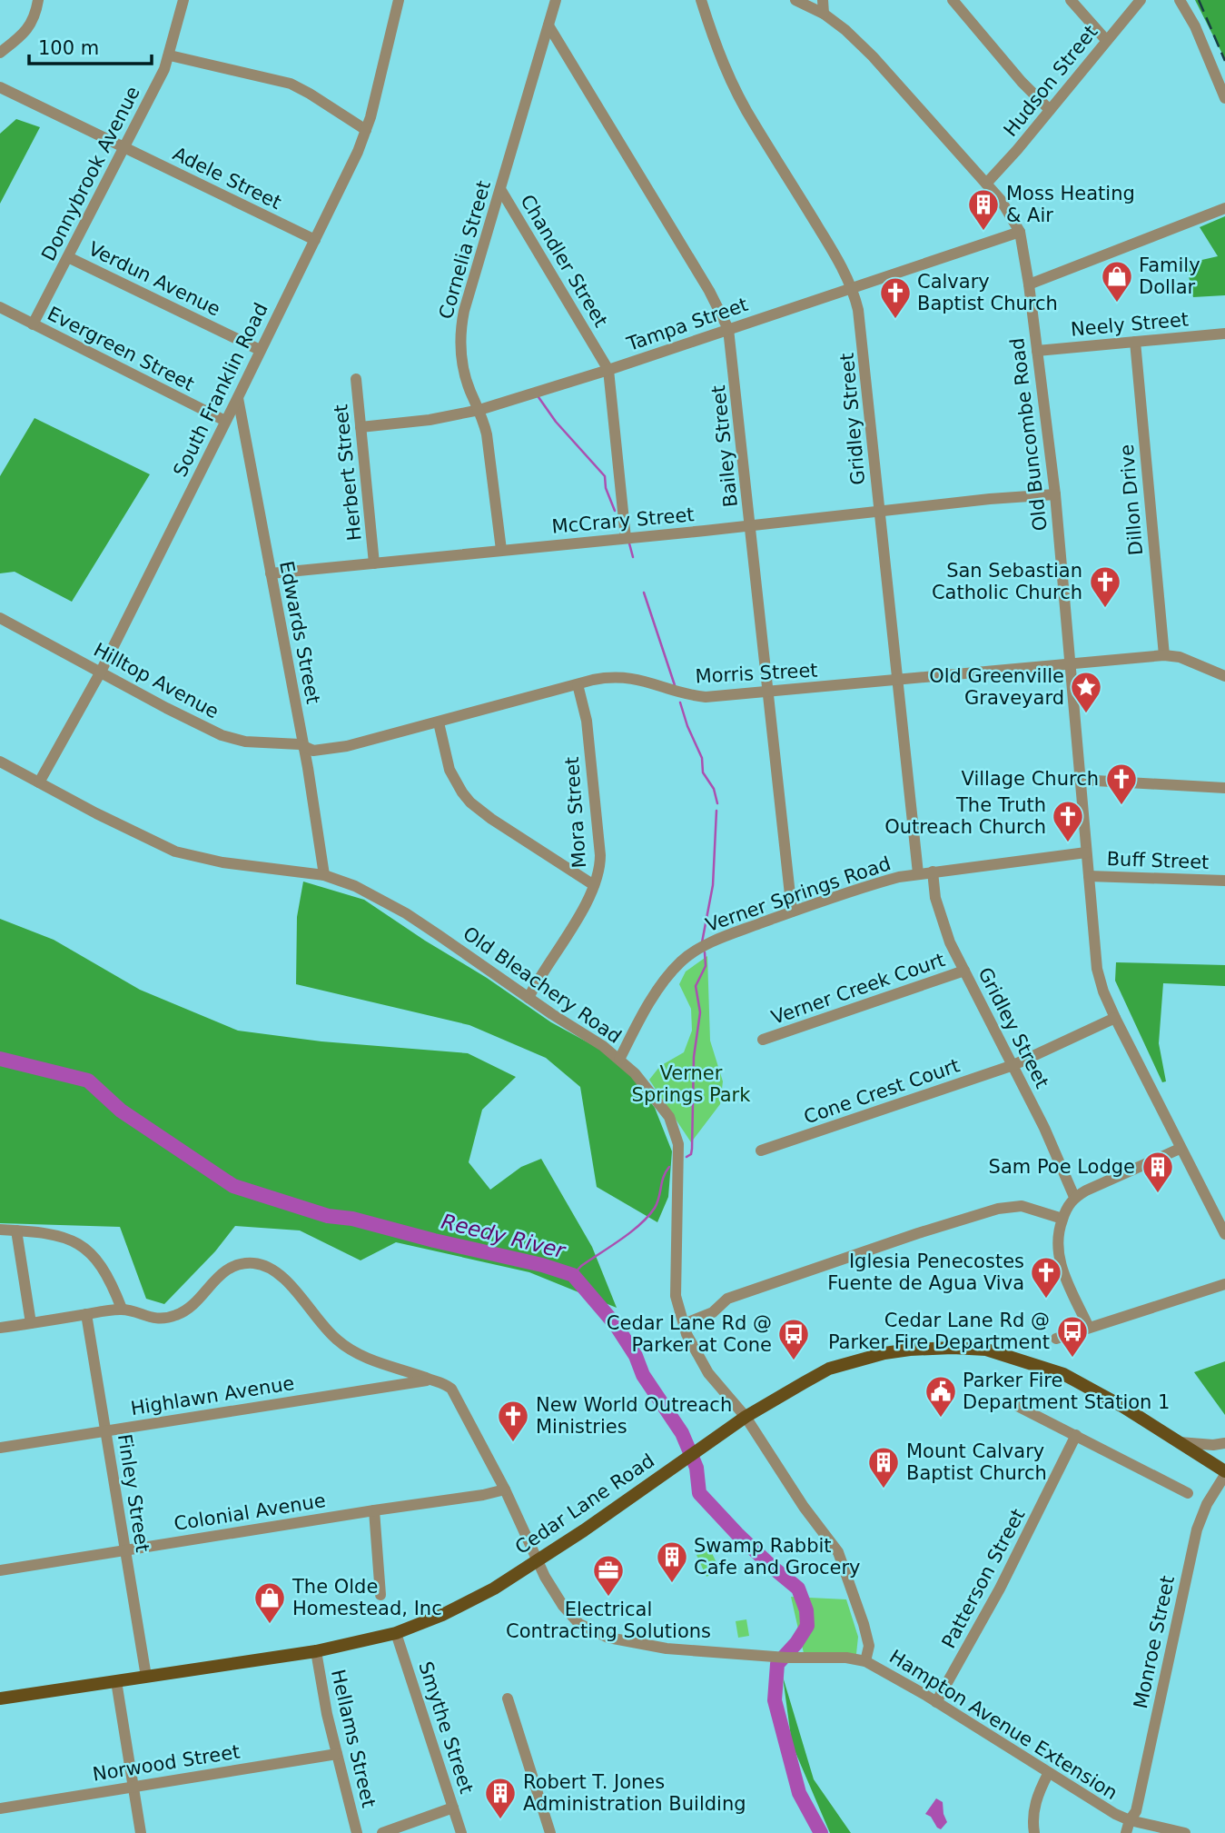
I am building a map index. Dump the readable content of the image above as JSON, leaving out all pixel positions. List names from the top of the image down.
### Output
{
  "streets": {
    "main road": ["Cedar Lane Road"],
    "street": [
      "Hudson Street",
      "Donnybrook Avenue",
      "Adele Street",
      "Cornelia Street",
      "Chandler Street",
      "Verdun Avenue",
      "Tampa Street",
      "Neely Street",
      "Evergreen Street",
      "South Franklin Road",
      "Gridley Street",
      "Old Buncombe Road",
      "Bailey Street",
      "Herbert Street",
      "Dillon Drive",
      "McCrary Street",
      "Edwards Street",
      "Morris Street",
      "Hilltop Avenue",
      "Mora Street",
      "Buff Street",
      "Verner Springs Road",
      "Old Bleachery Road",
      "Verner Creek Court",
      "Cone Crest Court",
      "Highlawn Avenue",
      "Finley Street",
      "Colonial Avenue",
      "Patterson Street",
      "Monroe Street",
      "Hampton Avenue Extension",
      "Smythe Street",
      "Hellams Street",
      "Norwood Street"
    ]
  },
  "crossings": [
    ["Hudson Street", "Old Buncombe Road"],
    ["Donnybrook Avenue", "Adele Street"],
    ["Donnybrook Avenue", "Verdun Avenue"],
    ["Donnybrook Avenue", "Evergreen Street"],
    ["Adele Street", "South Franklin Road"],
    ["Cornelia Street", "Chandler Street"],
    ["Cornelia Street", "Tampa Street"],
    ["Cornelia Street", "Bailey Street"],
    ["Cornelia Street", "McCrary Street"],
    ["Chandler Street", "Tampa Street"],
    ["Chandler Street", "McCrary Street"],
    ["Verdun Avenue", "South Franklin Road"],
    ["Tampa Street", "Gridley Street"],
    ["Tampa Street", "Old Buncombe Road"],
    ["Tampa Street", "Bailey Street"],
    ["Tampa Street", "Herbert Street"],
    ["Neely Street", "Old Buncombe Road"],
    ["Neely Street", "Dillon Drive"],
    ["Evergreen Street", "South Franklin Road"],
    ["South Franklin Road", "Edwards Street"],
    ["South Franklin Road", "Hilltop Avenue"],
    ["South Franklin Road", "Old Bleachery Road"],
    ["Gridley Street", "McCrary Street"],
    ["Gridley Street", "Morris Street"],
    ["Gridley Street", "Verner Springs Road"],
    ["Gridley Street", "Verner Creek Court"],
    ["Gridley Street", "Cone Crest Court"],
    ["Old Buncombe Road", "McCrary Street"],
    ["Old Buncombe Road", "Morris Street"],
    ["Old Buncombe Road", "Buff Street"],
    ["Old Buncombe Road", "Verner Springs Road"],
    ["Old Buncombe Road", "Cone Crest Court"],
    ["Bailey Street", "McCrary Street"],
    ["Bailey Street", "Morris Street"],
    ["Bailey Street", "Verner Springs Road"],
    ["Herbert Street", "McCrary Street"],
    ["Dillon Drive", "Morris Street"],
    ["McCrary Street", "Edwards Street"],
    ["Edwards Street", "Morris Street"],
    ["Edwards Street", "Hilltop Avenue"],
    ["Edwards Street", "Old Bleachery Road"],
    ["Morris Street", "Hilltop Avenue"],
    ["Morris Street", "Mora Street"],
    ["Mora Street", "Old Bleachery Road"],
    ["Verner Springs Road", "Old Bleachery Road"],
    ["Old Bleachery Road", "Cedar Lane Road"],
    ["Old Bleachery Road", "Hampton Avenue Extension"],
    ["Highlawn Avenue", "Finley Street"],
    ["Highlawn Avenue", "Hampton Avenue Extension"],
    ["Finley Street", "Cedar Lane Road"],
    ["Finley Street", "Colonial Avenue"],
    ["Cedar Lane Road", "Monroe Street"],
    ["Cedar Lane Road", "Hampton Avenue Extension"],
    ["Cedar Lane Road", "Smythe Street"],
    ["Cedar Lane Road", "Hellams Street"],
    ["Colonial Avenue", "Hampton Avenue Extension"],
    ["Patterson Street", "Hampton Avenue Extension"],
    ["Monroe Street", "Hampton Avenue Extension"],
    ["Hellams Street", "Norwood Street"]
  ],
  "water": ["Reedy River"],
  "parks": ["Verner Springs Park"],
  "places": {
    "building": [
      "Moss Heating & Air",
      "Sam Poe Lodge",
      "Mount Calvary Baptist Church",
      "Swamp Rabbit Cafe and Grocery",
      "Robert T. Jones Administration Building"
    ],
    "shop": ["Family Dollar", "The Olde Homestead, Inc"],
    "church": [
      "Calvary Baptist Church",
      "San Sebastian Catholic Church",
      "Village Church",
      "The Truth Outreach Church",
      "Iglesia Penecostes Fuente de Agua Viva",
      "New World Outreach Ministries"
    ],
    "place": ["Old Greenville Graveyard"],
    "bus stop": ["Cedar Lane Rd @ Parker Fire Department", "Cedar Lane Rd @ Parker at Cone"],
    "public building": ["Parker Fire Department Station 1"],
    "office": ["Electrical Contracting Solutions"]
  },
  "scale_bar": "100 m"
}
